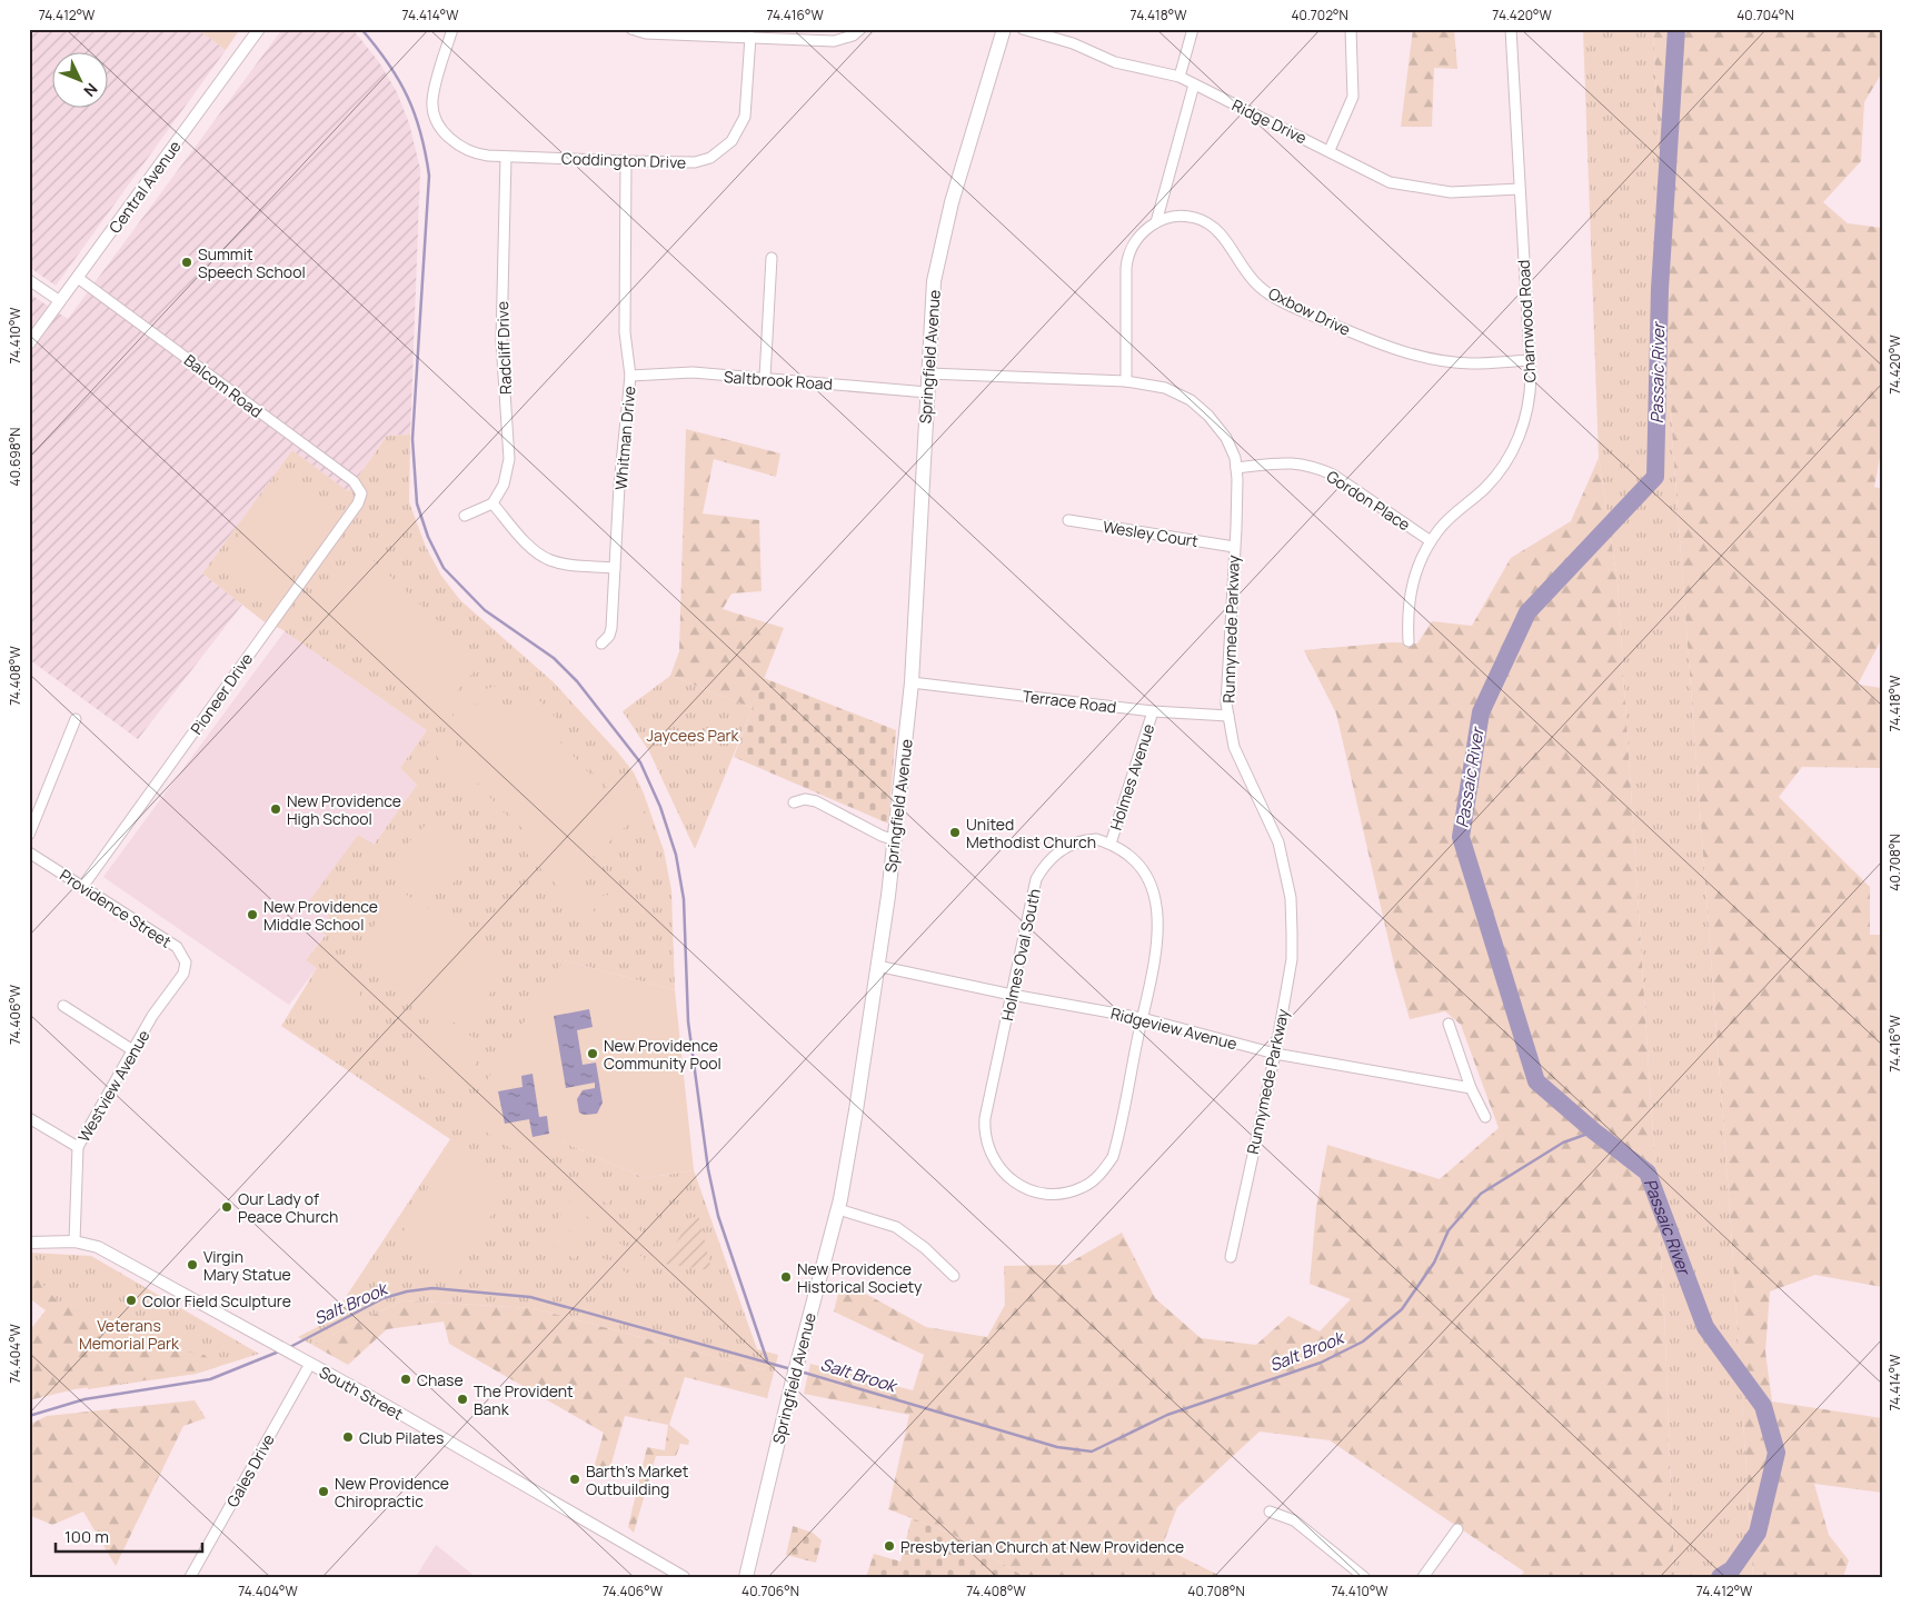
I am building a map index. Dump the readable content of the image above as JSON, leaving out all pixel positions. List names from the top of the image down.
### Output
{
  "streets": {
    "main road": ["Springfield Avenue"],
    "street": [
      "Ridge Drive",
      "Coddington Drive",
      "Central Avenue",
      "Oxbow Drive",
      "Charnwood Road",
      "Radcliff Drive",
      "Saltbrook Road",
      "Balcom Road",
      "Whitman Drive",
      "Gordon Place",
      "Wesley Court",
      "Runnymede Parkway",
      "Pioneer Drive",
      "Terrace Road",
      "Holmes Avenue",
      "Providence Street",
      "Holmes Oval South",
      "Ridgeview Avenue",
      "Westview Avenue",
      "South Street",
      "Gales Drive"
    ]
  },
  "crossings": [
    ["Ridge Drive", "Charnwood Road"],
    ["Coddington Drive", "Radcliff Drive"],
    ["Coddington Drive", "Whitman Drive"],
    ["Central Avenue", "Balcom Road"],
    ["Oxbow Drive", "Charnwood Road"],
    ["Charnwood Road", "Gordon Place"],
    ["Springfield Avenue", "Saltbrook Road"],
    ["Springfield Avenue", "Runnymede Parkway"],
    ["Springfield Avenue", "Terrace Road"],
    ["Springfield Avenue", "Ridgeview Avenue"],
    ["Saltbrook Road", "Whitman Drive"],
    ["Balcom Road", "Pioneer Drive"],
    ["Gordon Place", "Runnymede Parkway"],
    ["Wesley Court", "Runnymede Parkway"],
    ["Runnymede Parkway", "Terrace Road"],
    ["Runnymede Parkway", "Ridgeview Avenue"],
    ["Pioneer Drive", "Providence Street"],
    ["Terrace Road", "Holmes Avenue"],
    ["Holmes Avenue", "Holmes Oval South"],
    ["Providence Street", "Westview Avenue"],
    ["Holmes Oval South", "Ridgeview Avenue"],
    ["Westview Avenue", "South Street"],
    ["South Street", "Gales Drive"]
  ],
  "water": ["Passaic River", "Salt Brook"],
  "parks": ["Jaycees Park", "Veterans Memorial Park"],
  "places": [
    "Summit Speech School",
    "New Providence High School",
    "United Methodist Church",
    "New Providence Middle School",
    "New Providence Community Pool",
    "Our Lady of Peace Church",
    "Virgin Mary Statue",
    "New Providence Historical Society",
    "Color Field Sculpture",
    "Chase",
    "The Provident Bank",
    "Club Pilates",
    "Barth's Market Outbuilding",
    "New Providence Chiropractic",
    "Presbyterian Church at New Providence"
  ],
  "scale_bar": "100 m",
  "north": "bottom right",
  "coordinates": [
    "74.412°W",
    "74.414°W",
    "74.416°W",
    "74.418°W",
    "40.702°N",
    "74.420°W",
    "40.704°N",
    "74.410°W",
    "40.698°N",
    "74.408°W",
    "40.708°N",
    "74.406°W",
    "74.404°W",
    "40.706°N"
  ]
}
